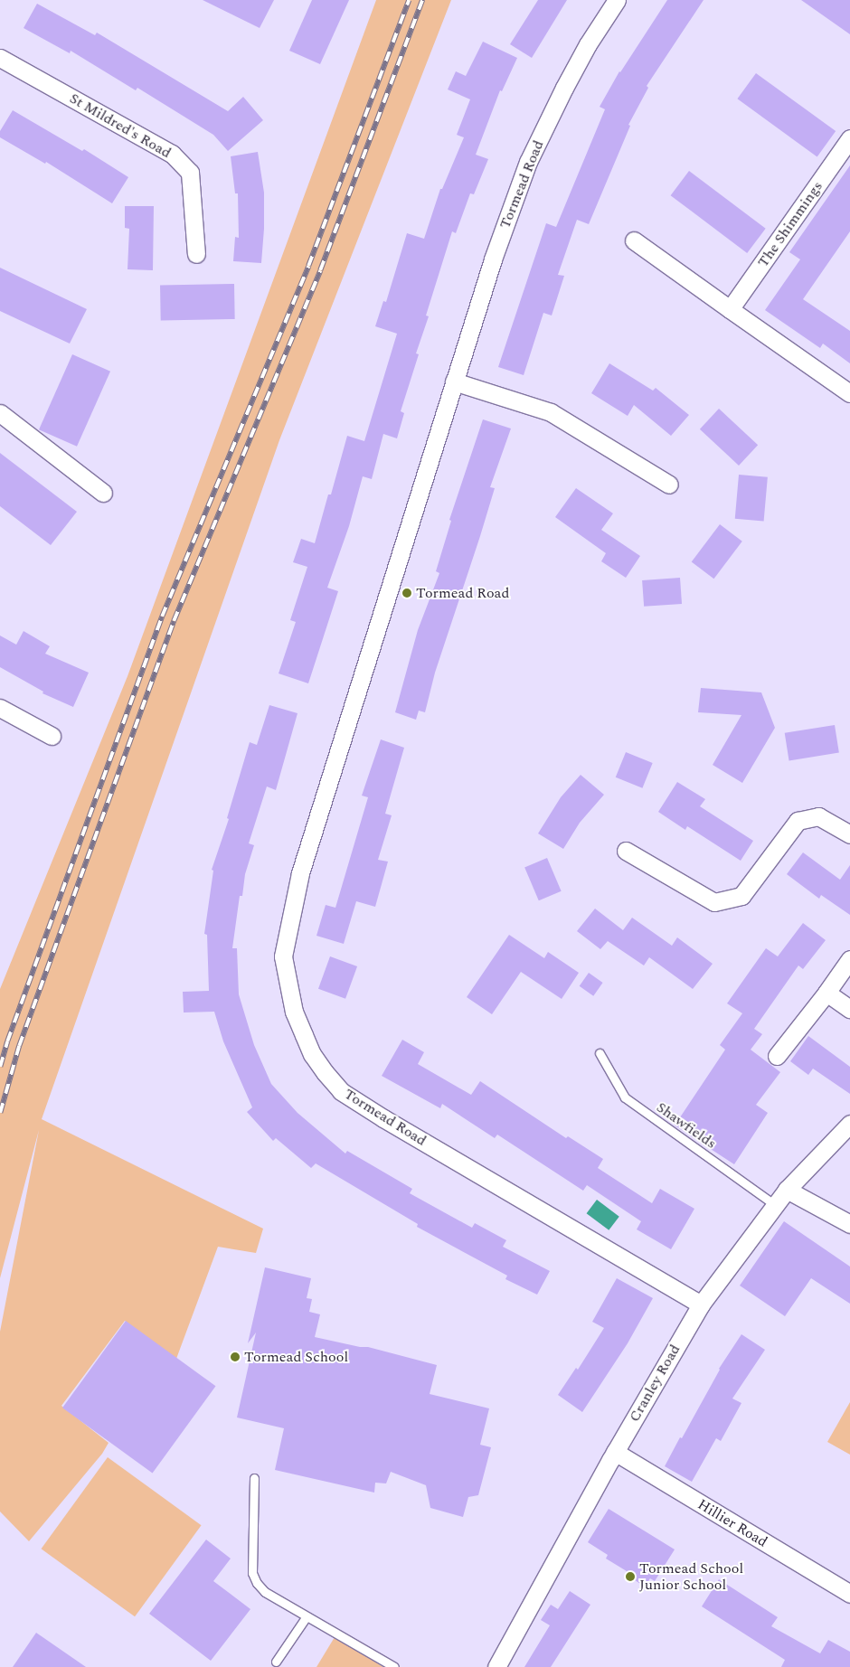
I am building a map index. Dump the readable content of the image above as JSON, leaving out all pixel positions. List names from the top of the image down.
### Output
{
  "streets": {
    "street": [
      "St Mildred's Road",
      "Tormead Road",
      "The Shimmings",
      "Cranley Road",
      "Hillier Road"
    ],
    "lane": ["Shawfields"]
  },
  "crossings": [
    ["Tormead Road", "Cranley Road"],
    ["Shawfields", "Cranley Road"],
    ["Cranley Road", "Hillier Road"]
  ],
  "places": ["Tormead Road", "Tormead School", "Tormead School Junior School"]
}
